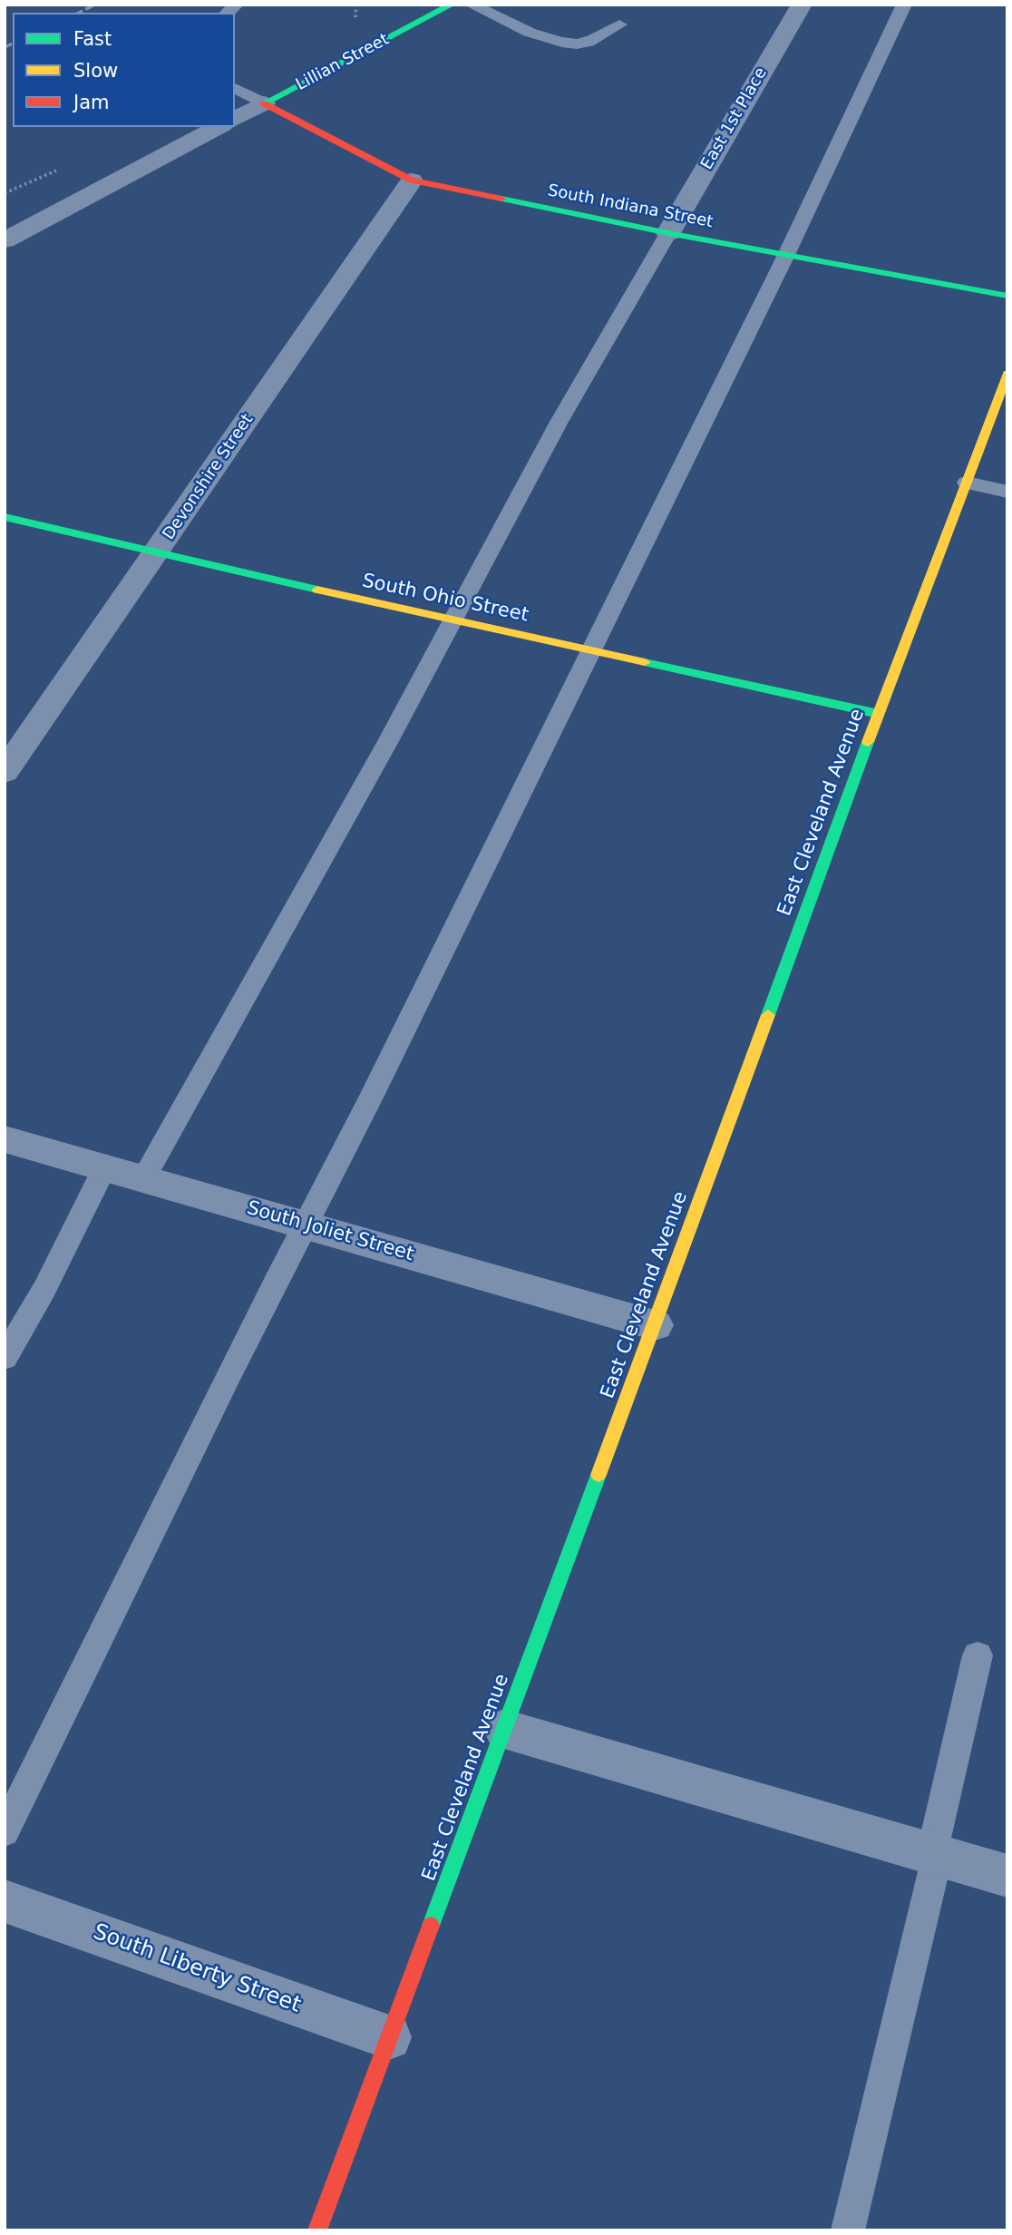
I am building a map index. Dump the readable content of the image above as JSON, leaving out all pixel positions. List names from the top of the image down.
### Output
{
  "streets": {
    "main road": [
      "Lillian Street",
      "South Indiana Street",
      "South Ohio Street",
      "East Cleveland Avenue"
    ],
    "street": [
      "East 1st Place",
      "Devonshire Street",
      "South Joliet Street",
      "South Liberty Street"
    ]
  },
  "crossings": [
    ["Lillian Street", "South Indiana Street"],
    ["East 1st Place", "South Indiana Street"],
    ["South Indiana Street", "Devonshire Street"],
    ["Devonshire Street", "South Ohio Street"],
    ["South Ohio Street", "East Cleveland Avenue"],
    ["East Cleveland Avenue", "South Joliet Street"],
    ["East Cleveland Avenue", "South Liberty Street"]
  ],
  "legend": ["Fast", "Slow", "Jam"]
}
